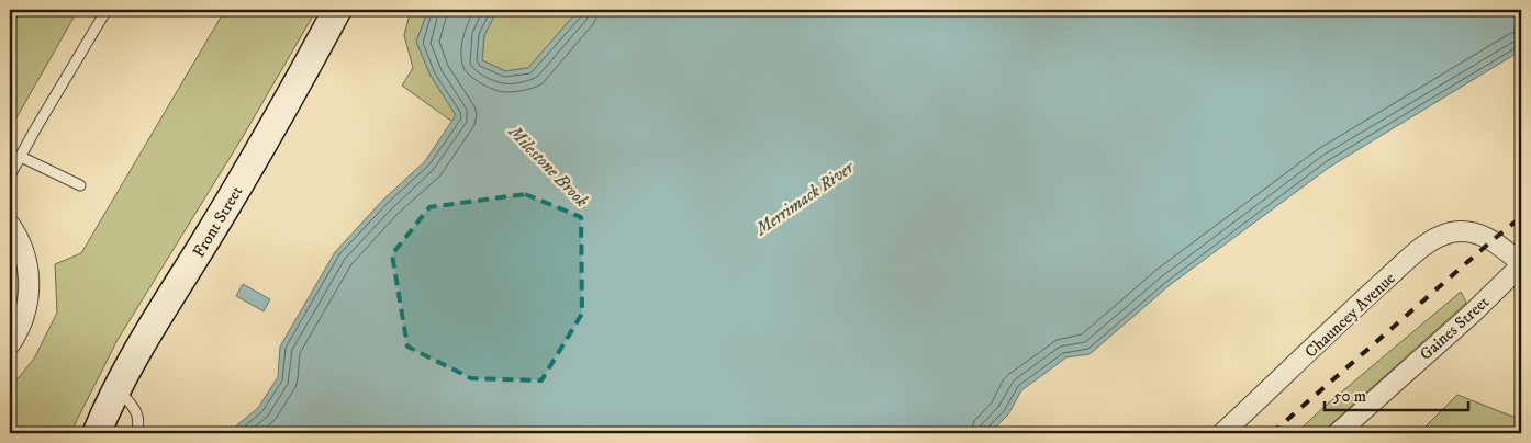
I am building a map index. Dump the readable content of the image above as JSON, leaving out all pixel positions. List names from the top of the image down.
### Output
{
  "streets": {
    "main road": ["Front Street"],
    "street": ["Chauncey Avenue", "Gaines Street"]
  },
  "crossings": [
    ["Chauncey Avenue", "Gaines Street"]
  ],
  "water": ["Milestone Brook", "Merrimack River"],
  "scale_bar": "50 m"
}
